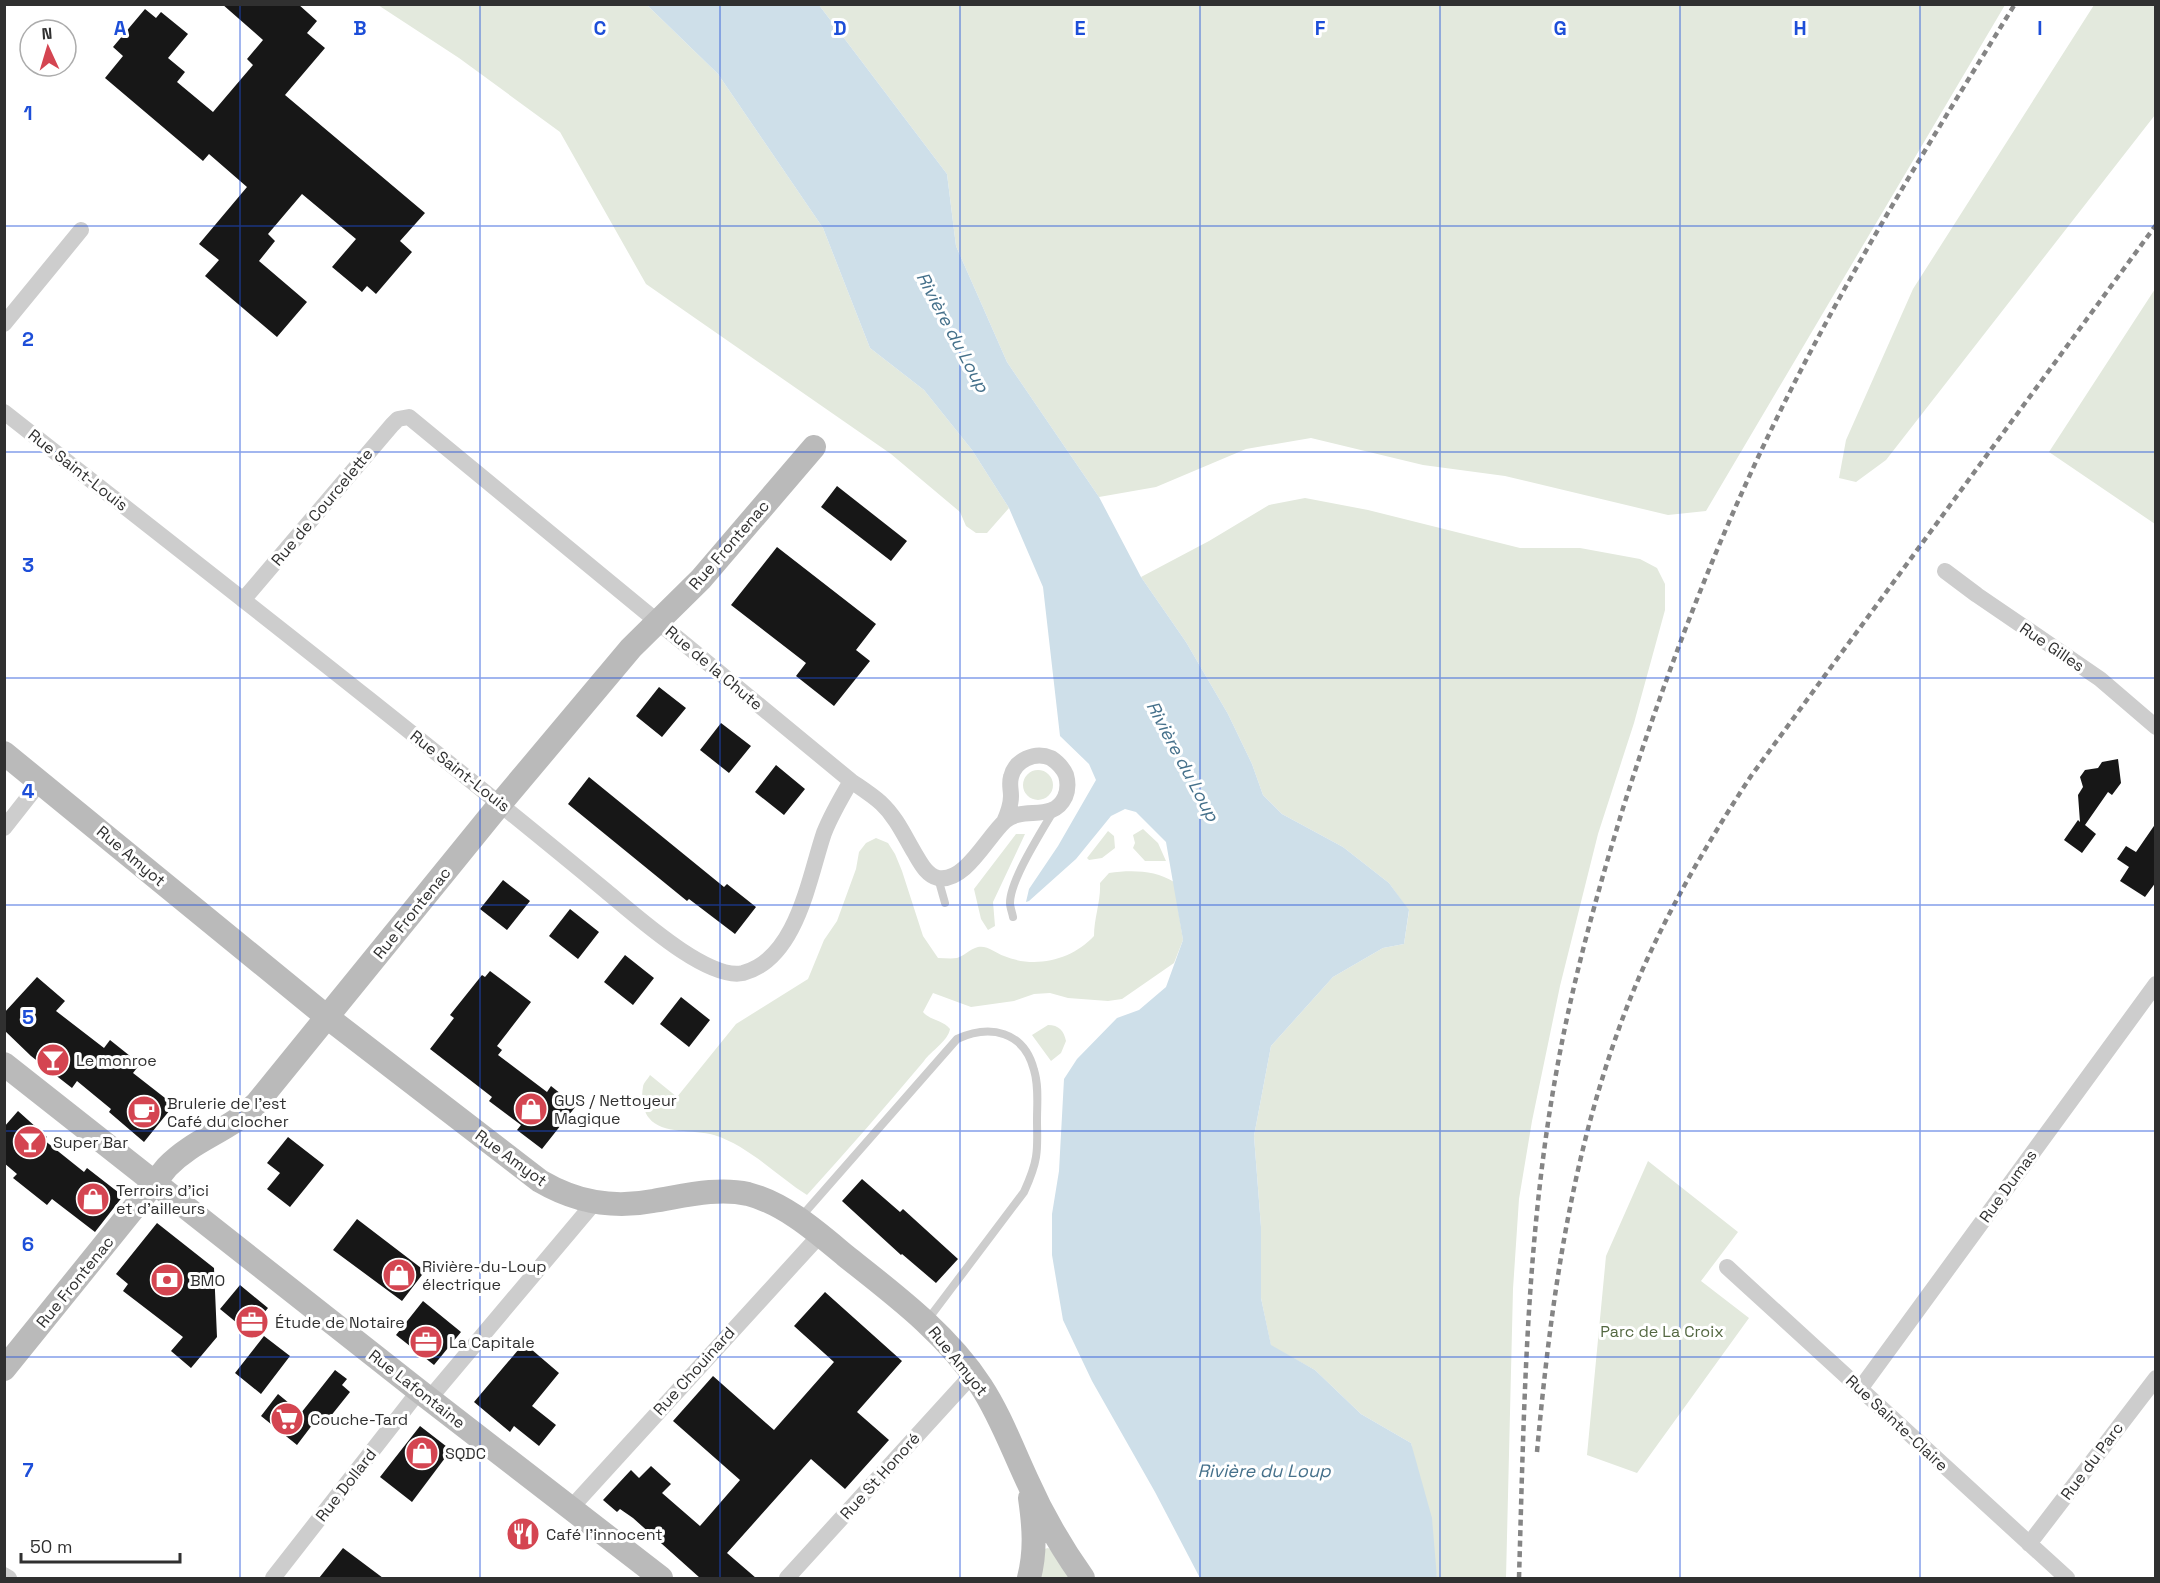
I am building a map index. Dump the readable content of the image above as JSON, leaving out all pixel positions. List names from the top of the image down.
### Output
{
  "streets": {
    "main road": ["Rue Frontenac", "Rue Amyot", "Rue Lafontaine"],
    "street": [
      "Rue Saint-Louis",
      "Rue de Courcelette",
      "Rue Gilles",
      "Rue de la Chute",
      "Rue Dumas",
      "Rue Chouinard",
      "Rue Sainte-Claire",
      "Rue du Parc",
      "Rue St Honoré",
      "Rue Dollard"
    ]
  },
  "crossings": [
    ["Rue Saint-Louis", "Rue de Courcelette"],
    ["Rue Saint-Louis", "Rue Frontenac"],
    ["Rue Saint-Louis", "Rue de la Chute"],
    ["Rue de Courcelette", "Rue de la Chute"],
    ["Rue Frontenac", "Rue de la Chute"],
    ["Rue Frontenac", "Rue Amyot"],
    ["Rue Frontenac", "Rue Lafontaine"],
    ["Rue Amyot", "Rue Chouinard"],
    ["Rue Amyot", "Rue St Honoré"],
    ["Rue Amyot", "Rue Dollard"],
    ["Rue Dumas", "Rue Sainte-Claire"],
    ["Rue Chouinard", "Rue Lafontaine"],
    ["Rue Lafontaine", "Rue Dollard"],
    ["Rue Sainte-Claire", "Rue du Parc"]
  ],
  "water": ["Rivière du Loup"],
  "parks": ["Parc de La Croix"],
  "places": {
    "bar": ["Le monroe", "Super Bar"],
    "shop": [
      "GUS / Nettoyeur Magique",
      "Terroirs d'ici et d'ailleurs",
      "Rivière-du-Loup électrique",
      "SQDC"
    ],
    "cafe": ["Brulerie de l'est Café du clocher"],
    "bank": ["BMO"],
    "office": ["Étude de Notaire", "La Capitale"],
    "supermarket": ["Couche-Tard"],
    "restaurant": ["Café l'innocent"]
  },
  "scale_bar": "50 m",
  "north": "top",
  "grid": {
    "columns": [
      "A",
      "B",
      "C",
      "D",
      "E",
      "F",
      "G",
      "H",
      "I"
    ],
    "rows": [
      "1",
      "2",
      "3",
      "4",
      "5",
      "6",
      "7"
    ]
  }
}
